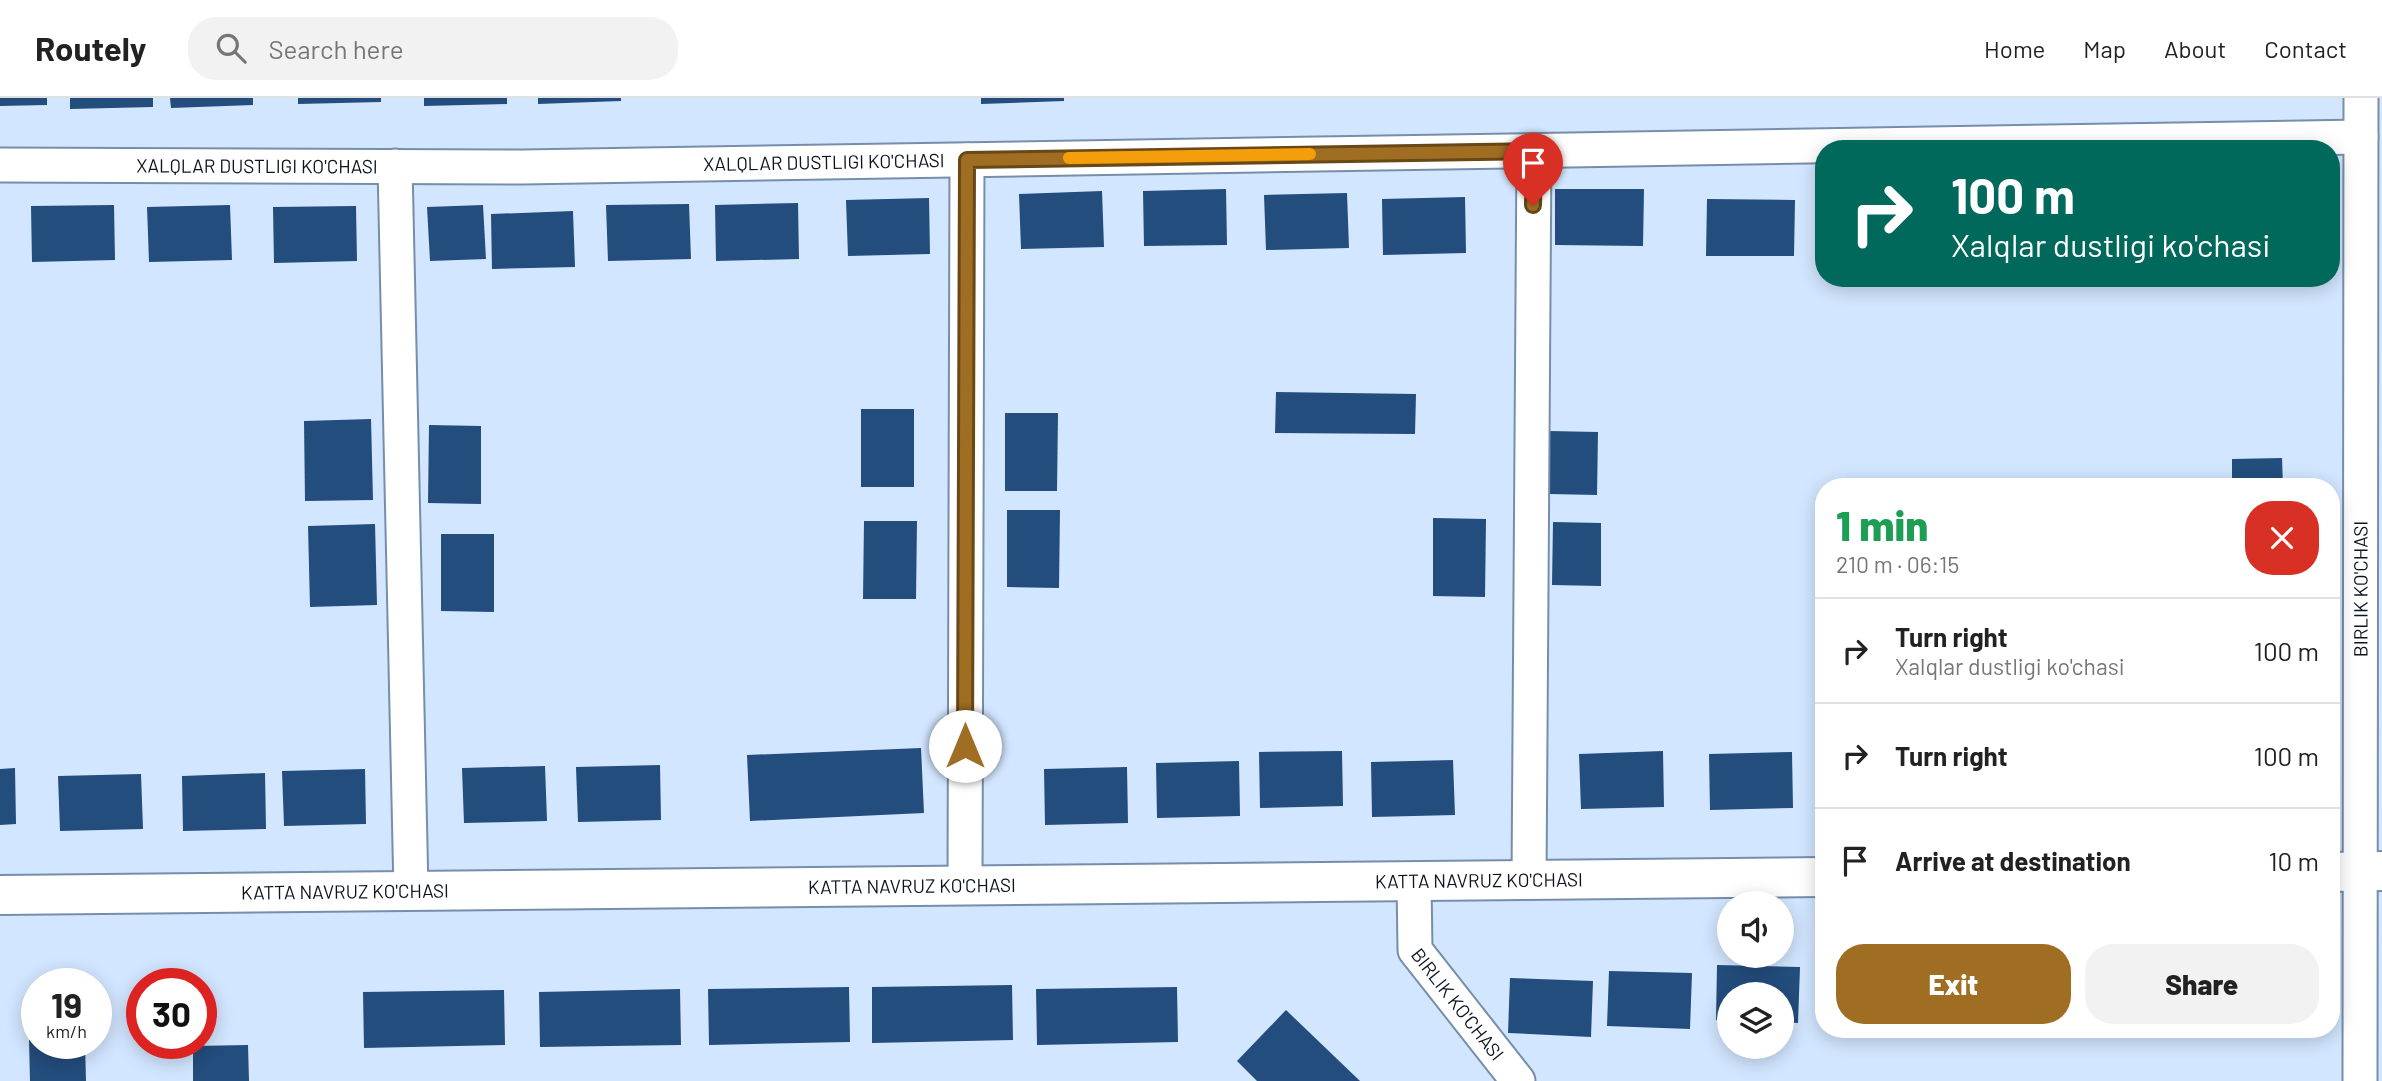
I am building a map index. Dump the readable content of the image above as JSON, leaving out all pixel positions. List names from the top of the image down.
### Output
{
  "streets": {
    "street": ["XALQLAR DUSTLIGI KO'CHASI", "BIRLIK KO'CHASI", "KATTA NAVRUZ KO'CHASI"]
  },
  "crossings": [
    ["XALQLAR DUSTLIGI KO'CHASI", "BIRLIK KO'CHASI"],
    ["BIRLIK KO'CHASI", "KATTA NAVRUZ KO'CHASI"]
  ],
  "page": {
    "header": "Routely",
    "search": "Search here",
    "nav": [
      "Home",
      "Map",
      "About",
      "Contact"
    ],
    "turn": ["100 m", "Xalqlar dustligi ko'chasi"],
    "heading": ["1 min", "210 m · 06:15"],
    "list": [
      {
        "name": "Turn right",
        "note": "Xalqlar dustligi ko'chasi",
        "value": "100 m"
      },
      {
        "name": "Turn right",
        "value": "100 m"
      },
      {
        "name": "Arrive at destination",
        "value": "10 m"
      }
    ],
    "buttons": ["Exit", "Share"],
    "speed": "19 km/h",
    "limit": "30"
  }
}
